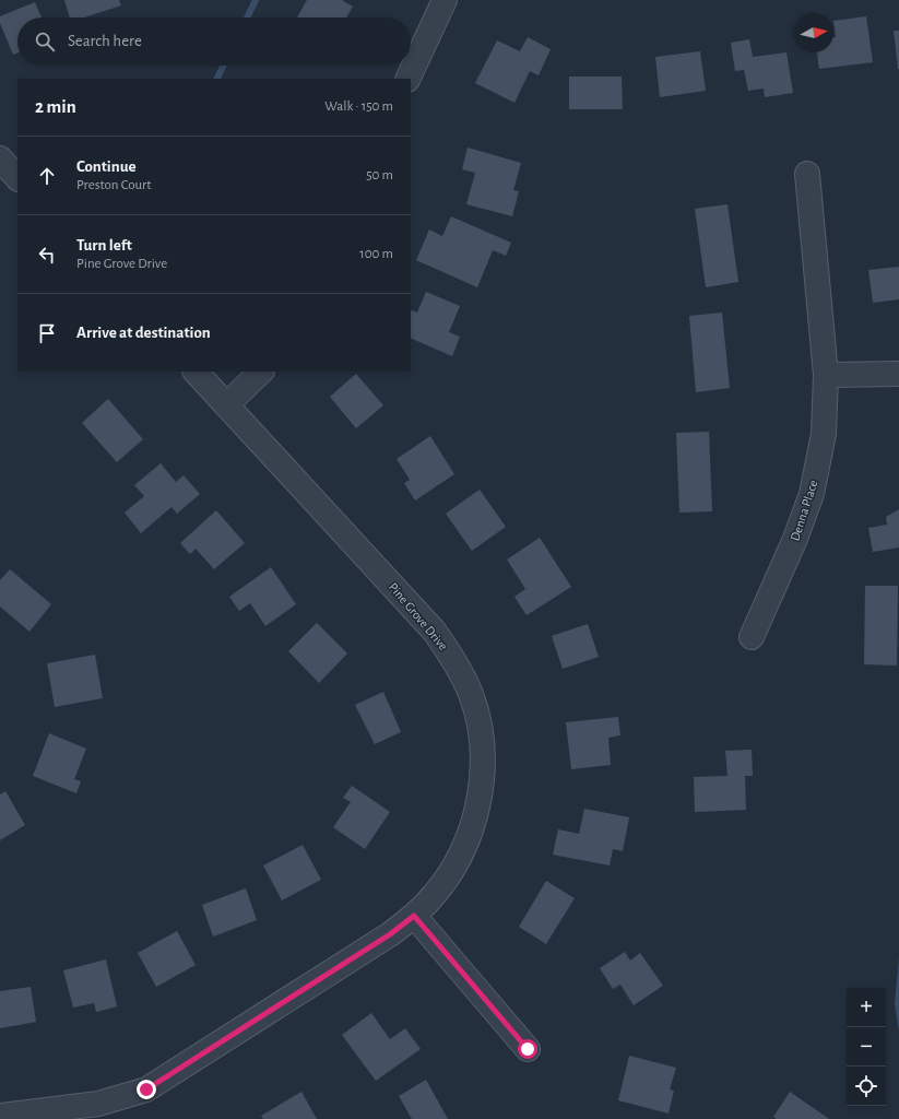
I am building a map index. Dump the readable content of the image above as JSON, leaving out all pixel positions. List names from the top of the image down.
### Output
{
  "streets": {
    "street": ["Denna Place", "Pine Grove Drive"]
  },
  "north": "right",
  "page": {
    "search": "Search here",
    "heading": ["2 min", "Walk · 150 m"],
    "list": [
      ["Continue", "Preston Court", "50 m"],
      ["Turn left", "Pine Grove Drive", "100 m"],
      "Arrive at destination"
    ],
    "map_buttons": ["+", "−"]
  }
}
